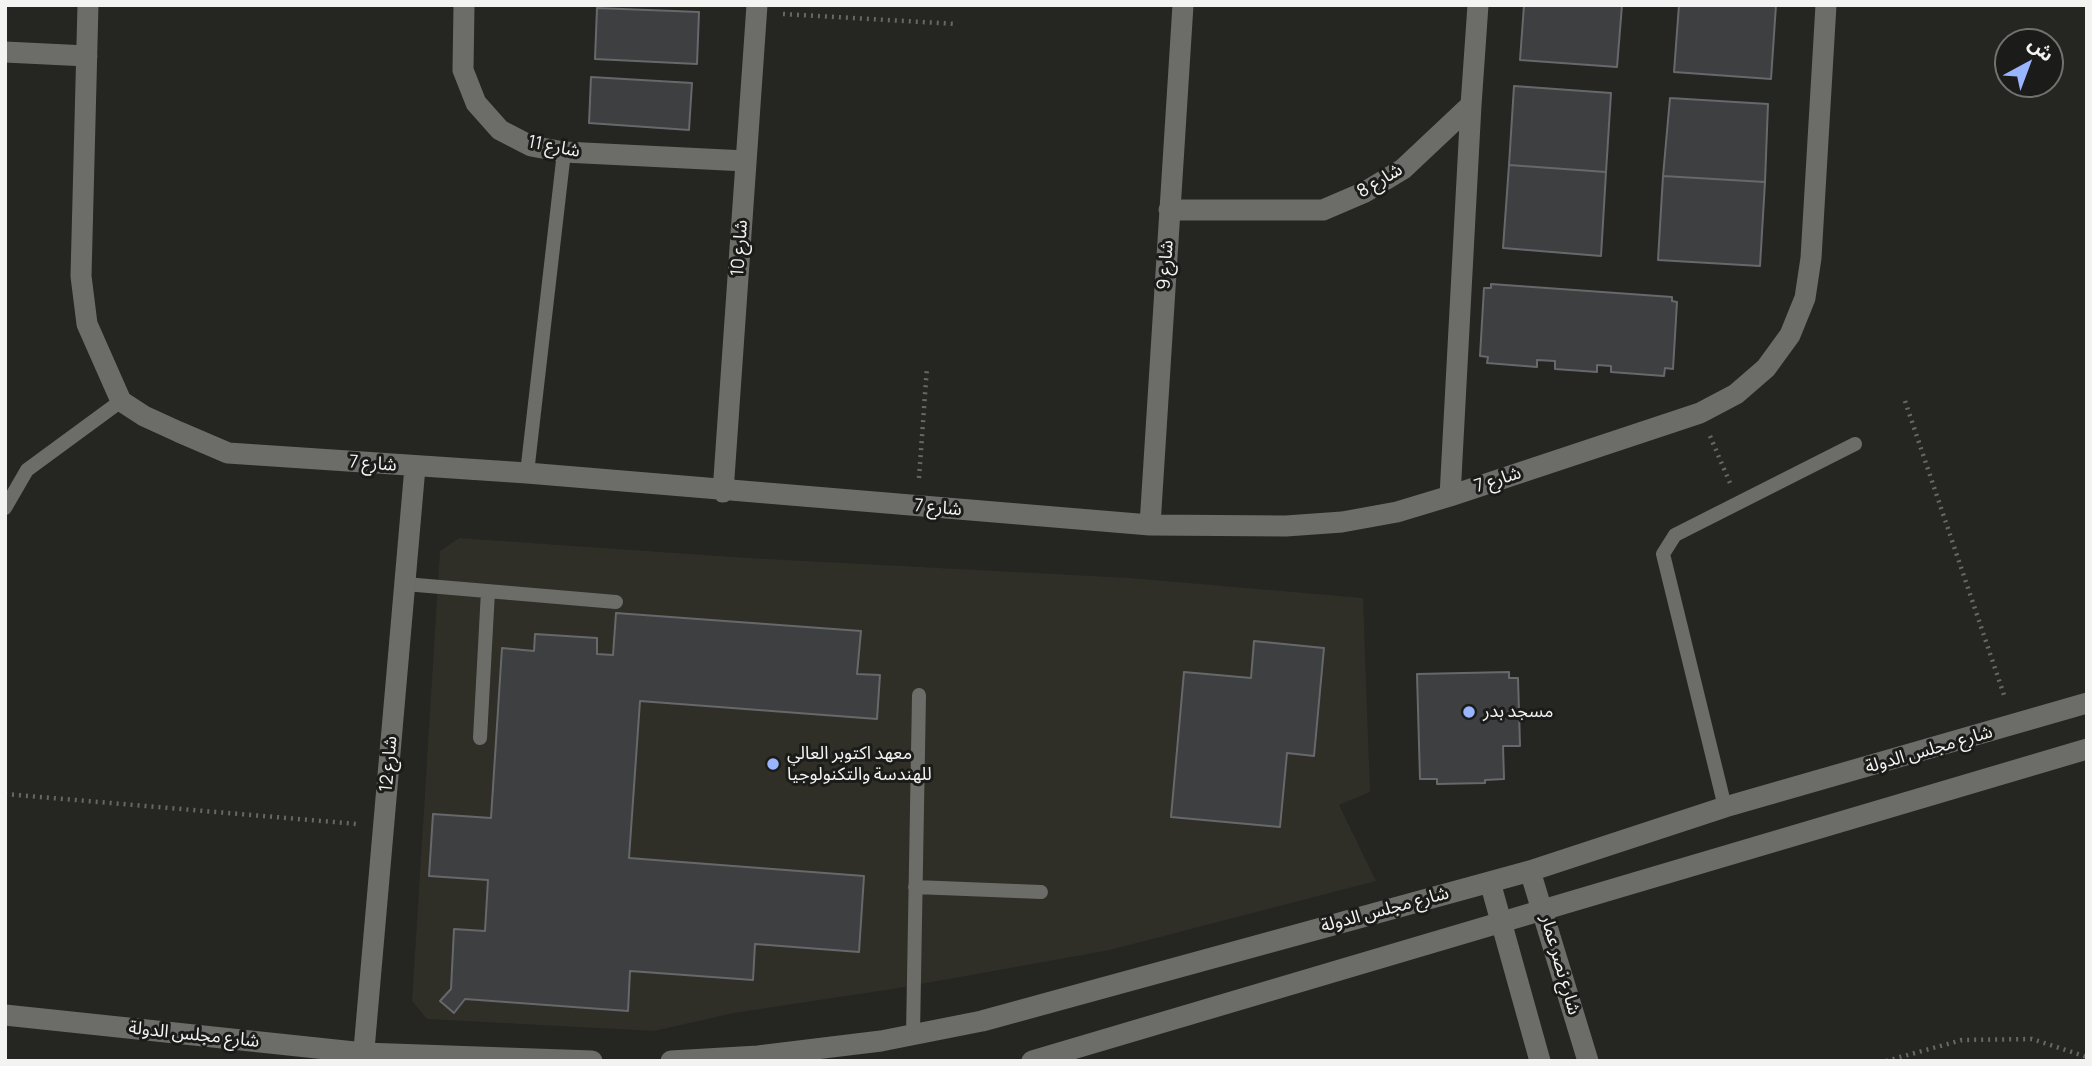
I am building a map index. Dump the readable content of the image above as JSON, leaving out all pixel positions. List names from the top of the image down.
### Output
{
  "streets": {
    "street": [
      "شارع 11",
      "شارع 8",
      "شارع 10",
      "شارع 9",
      "شارع 7",
      "شارع مجلس الدولة",
      "شارع 12",
      "شارع نصر عمار"
    ]
  },
  "crossings": [
    ["شارع 11", "شارع 10"],
    ["شارع 8", "شارع 9"],
    ["شارع 10", "شارع 7"],
    ["شارع 9", "شارع 7"],
    ["شارع 7", "شارع 12"],
    ["شارع مجلس الدولة", "شارع 12"],
    ["شارع مجلس الدولة", "شارع نصر عمار"]
  ],
  "places": ["مسجد بدر", "معهد اكتوبر العالي للهندسة والتكنولوجيا"],
  "north": "top right"
}
